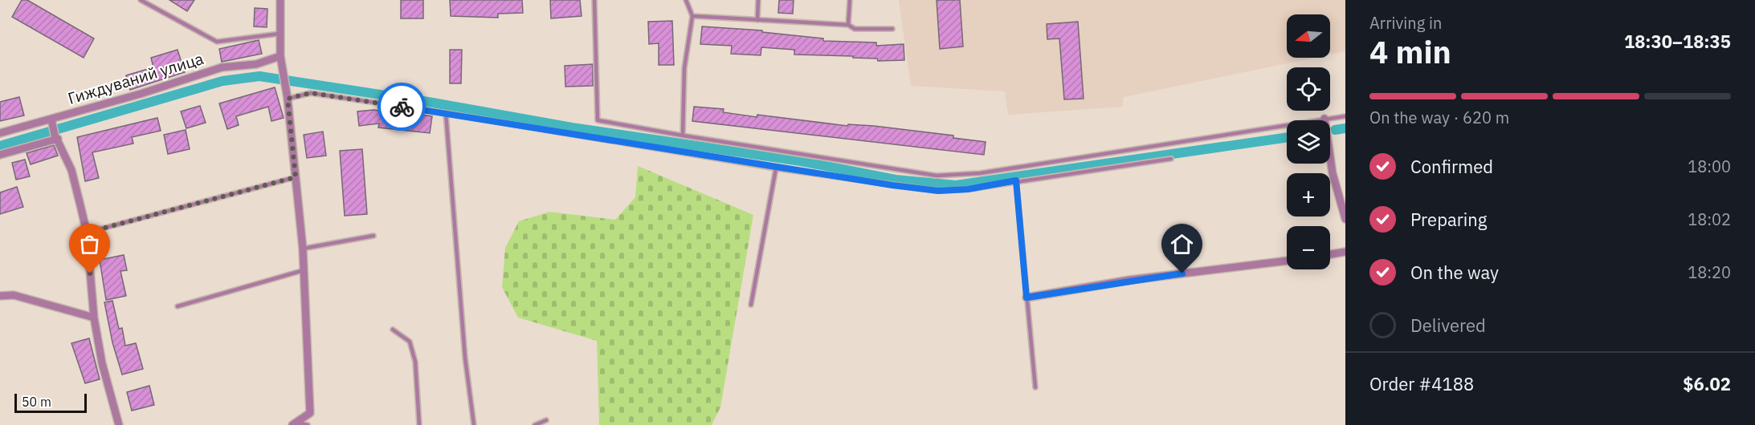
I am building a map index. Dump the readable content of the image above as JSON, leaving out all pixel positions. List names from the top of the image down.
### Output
{
  "streets": {
    "street": ["Гиждуваний улица"]
  },
  "scale_bar": "50 m",
  "north": "left",
  "page": {
    "heading": ["4 min", "Arriving in", "18:30–18:35"],
    "panel": ["Order #4188", "$6.02"],
    "map_buttons": ["+", "−"],
    "bar": "On the way · 620 m",
    "list": [
      ["Confirmed", "18:00"],
      ["Preparing", "18:02"],
      ["On the way", "18:20"],
      "Delivered"
    ],
    "scale": "50 m"
  }
}
